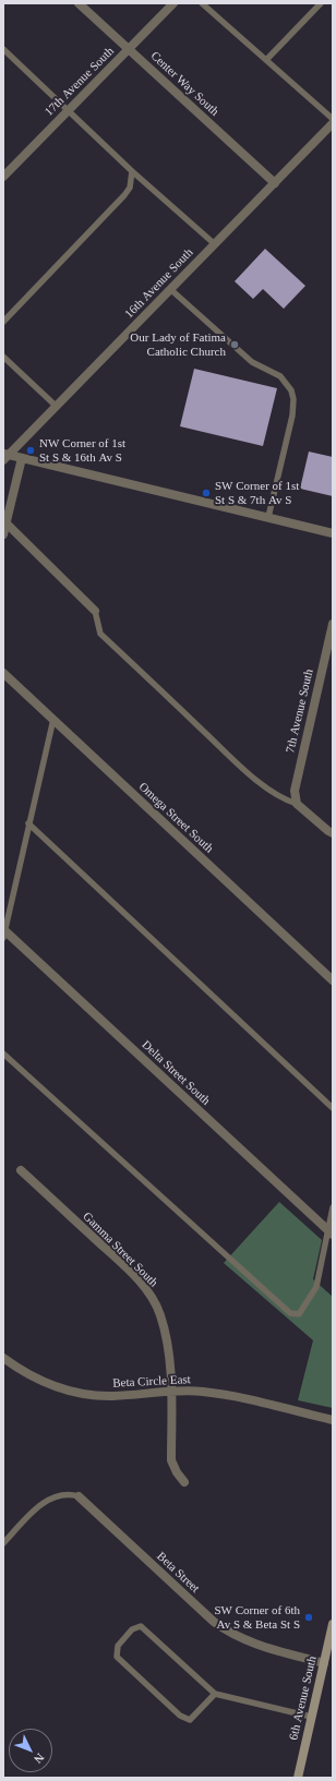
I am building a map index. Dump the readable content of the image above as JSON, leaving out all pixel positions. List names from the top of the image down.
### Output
{
  "streets": {
    "main road": ["6th Avenue South"],
    "street": [
      "17th Avenue South",
      "Center Way South",
      "16th Avenue South",
      "7th Avenue South",
      "Omega Street South",
      "Delta Street South",
      "Gamma Street South",
      "Beta Circle East",
      "Beta Street"
    ]
  },
  "crossings": [
    ["17th Avenue South", "Center Way South"],
    ["Center Way South", "16th Avenue South"],
    ["Gamma Street South", "Beta Circle East"],
    ["Beta Street", "6th Avenue South"]
  ],
  "places": [
    "Our Lady of Fatima Catholic Church",
    "NW Corner of 1st St S & 16th Av S",
    "SW Corner of 1st St S & 7th Av S",
    "SW Corner of 6th Av S & Beta St S"
  ],
  "north": "bottom right"
}
